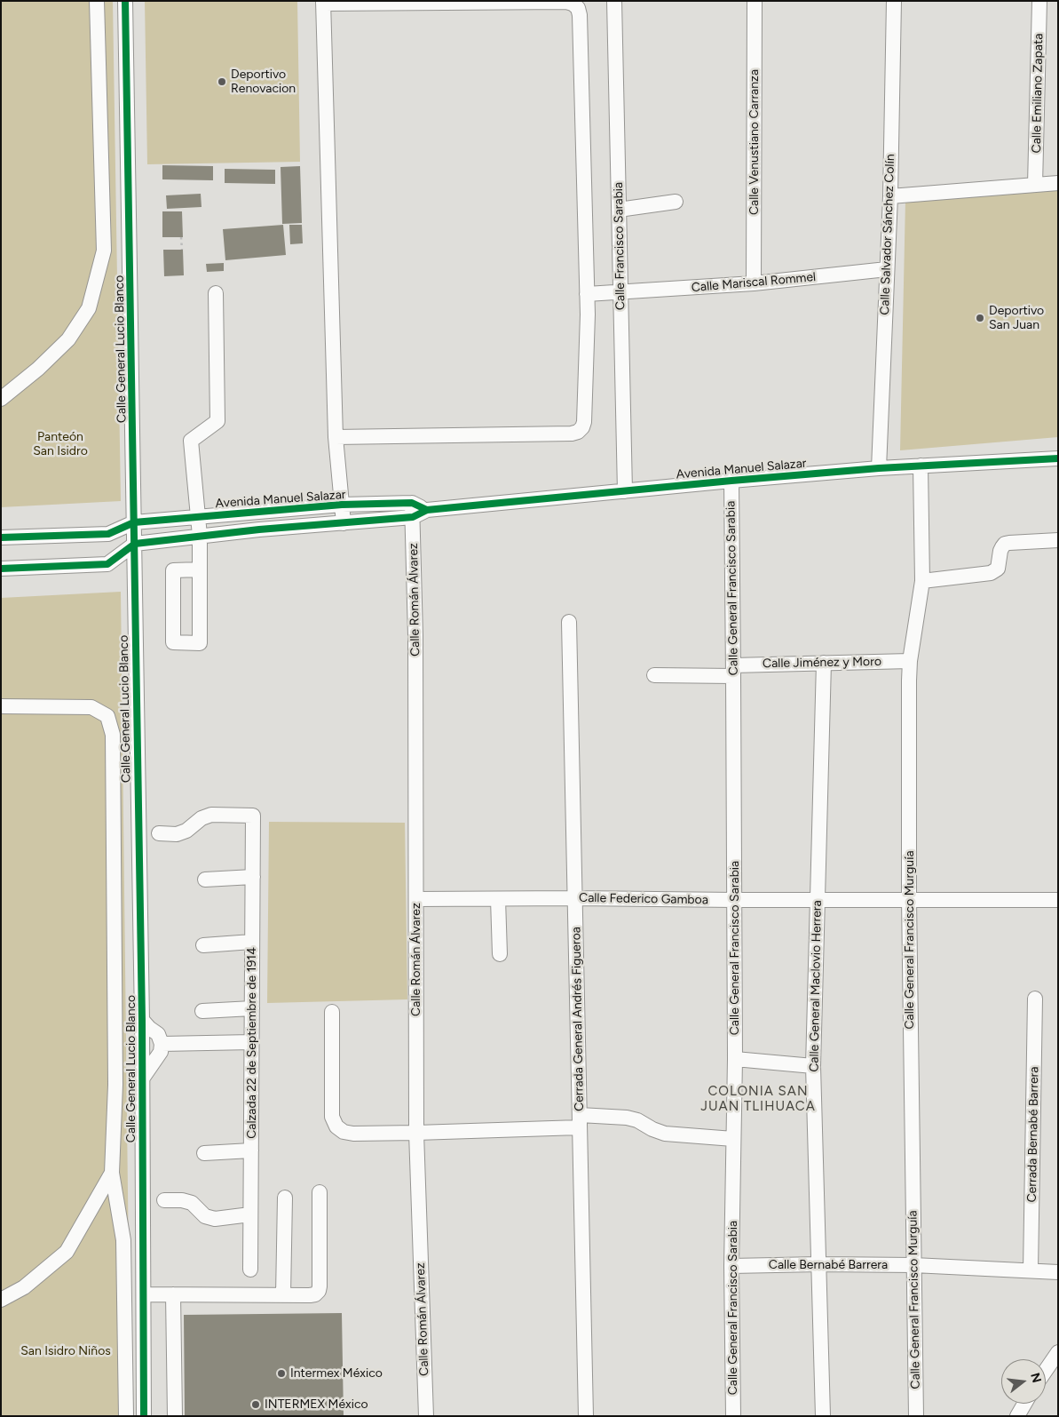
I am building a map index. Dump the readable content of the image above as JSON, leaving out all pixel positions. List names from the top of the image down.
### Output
{
  "streets": {
    "street": [
      "Calle Emiliano Zapata",
      "Calle Venustiano Carranza",
      "Calle Salvador Sánchez Colín",
      "Calle Francisco Sarabia",
      "Calle Mariscal Rommel",
      "Calle General Lucio Blanco",
      "Avenida Manuel Salazar",
      "Calle General Francisco Sarabia",
      "Calle Román Álvarez",
      "Calle Jiménez y Moro",
      "Calle Federico Gamboa",
      "Calle General Francisco Murguía",
      "Calle General Maclovio Herrera",
      "Cerrada General Andrés Figueroa",
      "Calzada 22 de Septiembre de 1914",
      "Cerrada Bernabé Barrera",
      "Calle Bernabé Barrera"
    ]
  },
  "crossings": [
    ["Calle Venustiano Carranza", "Calle Mariscal Rommel"],
    ["Calle Salvador Sánchez Colín", "Calle Mariscal Rommel"],
    ["Calle Salvador Sánchez Colín", "Avenida Manuel Salazar"],
    ["Calle Francisco Sarabia", "Calle Mariscal Rommel"],
    ["Calle Francisco Sarabia", "Avenida Manuel Salazar"],
    ["Calle General Lucio Blanco", "Avenida Manuel Salazar"],
    ["Avenida Manuel Salazar", "Calle General Francisco Sarabia"],
    ["Avenida Manuel Salazar", "Calle Román Álvarez"],
    ["Avenida Manuel Salazar", "Calle General Francisco Murguía"],
    ["Calle General Francisco Sarabia", "Calle Jiménez y Moro"],
    ["Calle General Francisco Sarabia", "Calle Federico Gamboa"],
    ["Calle General Francisco Sarabia", "Calle Bernabé Barrera"],
    ["Calle Román Álvarez", "Calle Federico Gamboa"],
    ["Calle Jiménez y Moro", "Calle General Francisco Murguía"],
    ["Calle Jiménez y Moro", "Calle General Maclovio Herrera"],
    ["Calle Federico Gamboa", "Calle General Francisco Murguía"],
    ["Calle Federico Gamboa", "Calle General Maclovio Herrera"],
    ["Calle Federico Gamboa", "Cerrada General Andrés Figueroa"],
    ["Calle General Francisco Murguía", "Calle Bernabé Barrera"],
    ["Calle General Maclovio Herrera", "Calle Bernabé Barrera"],
    ["Cerrada Bernabé Barrera", "Calle Bernabé Barrera"]
  ],
  "districts": ["COLONIA SAN JUAN TLIHUACA"],
  "parks": ["Panteón San Isidro", "San Isidro Niños"],
  "places": [
    "Deportivo Renovacion",
    "Deportivo San Juan",
    "Intermex México",
    "INTERMEX México"
  ],
  "north": "right"
}
